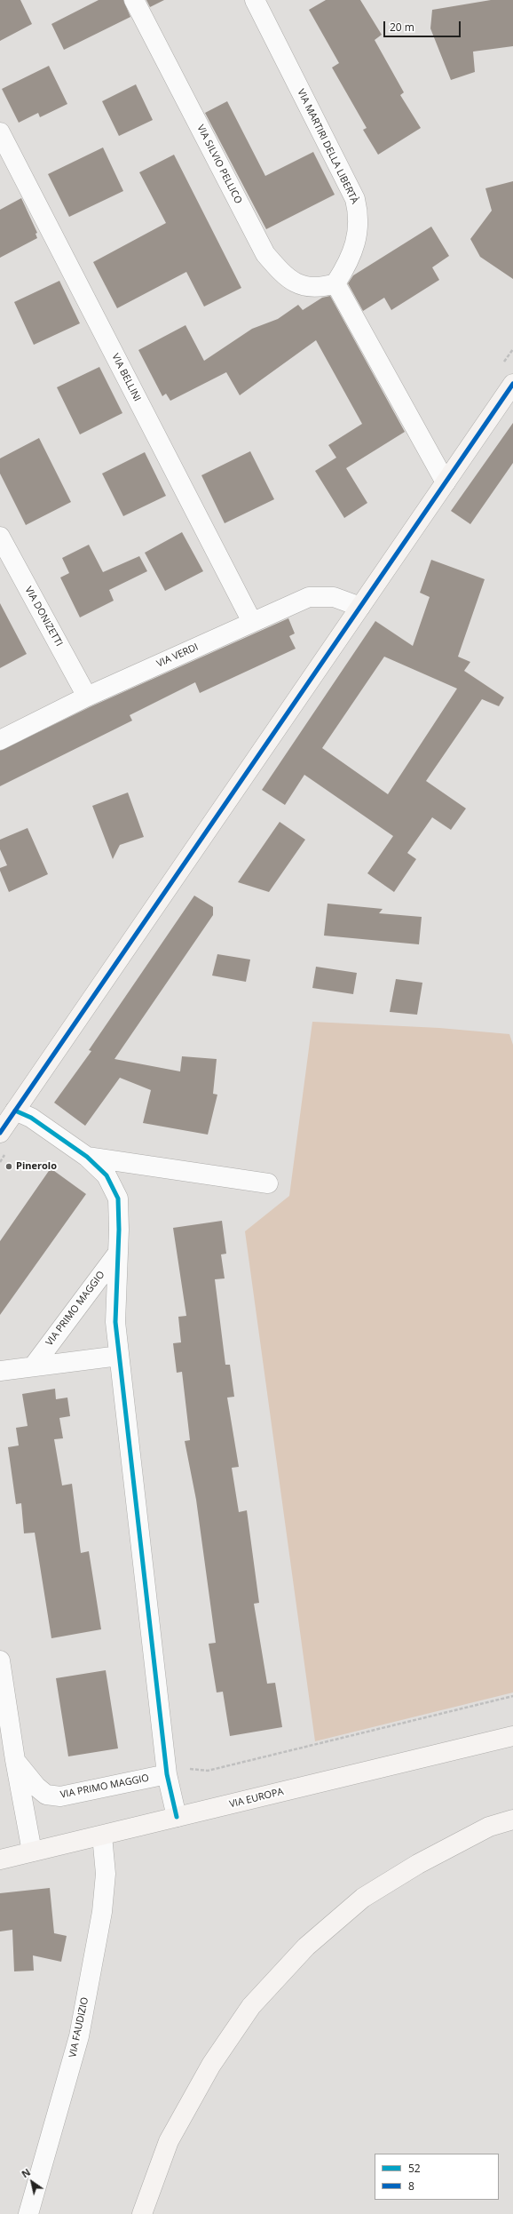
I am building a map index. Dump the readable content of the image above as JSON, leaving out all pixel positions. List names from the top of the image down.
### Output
{
  "streets": {
    "main road": ["VIA EUROPA"],
    "street": [
      "VIA MARTIRI DELLA LIBERTÀ",
      "VIA SILVIO PELLICO",
      "VIA BELLINI",
      "VIA DONIZETTI",
      "VIA VERDI",
      "VIA PRIMO MAGGIO",
      "VIA FAUDIZIO"
    ]
  },
  "crossings": [
    ["VIA MARTIRI DELLA LIBERTÀ", "VIA SILVIO PELLICO"],
    ["VIA BELLINI", "VIA VERDI"],
    ["VIA DONIZETTI", "VIA VERDI"],
    ["VIA EUROPA", "VIA FAUDIZIO"]
  ],
  "places": ["Pinerolo"],
  "lines": ["transit line 8", "transit line 52"],
  "legend": ["52", "8"],
  "scale_bar": "20 m",
  "north": "top left"
}
